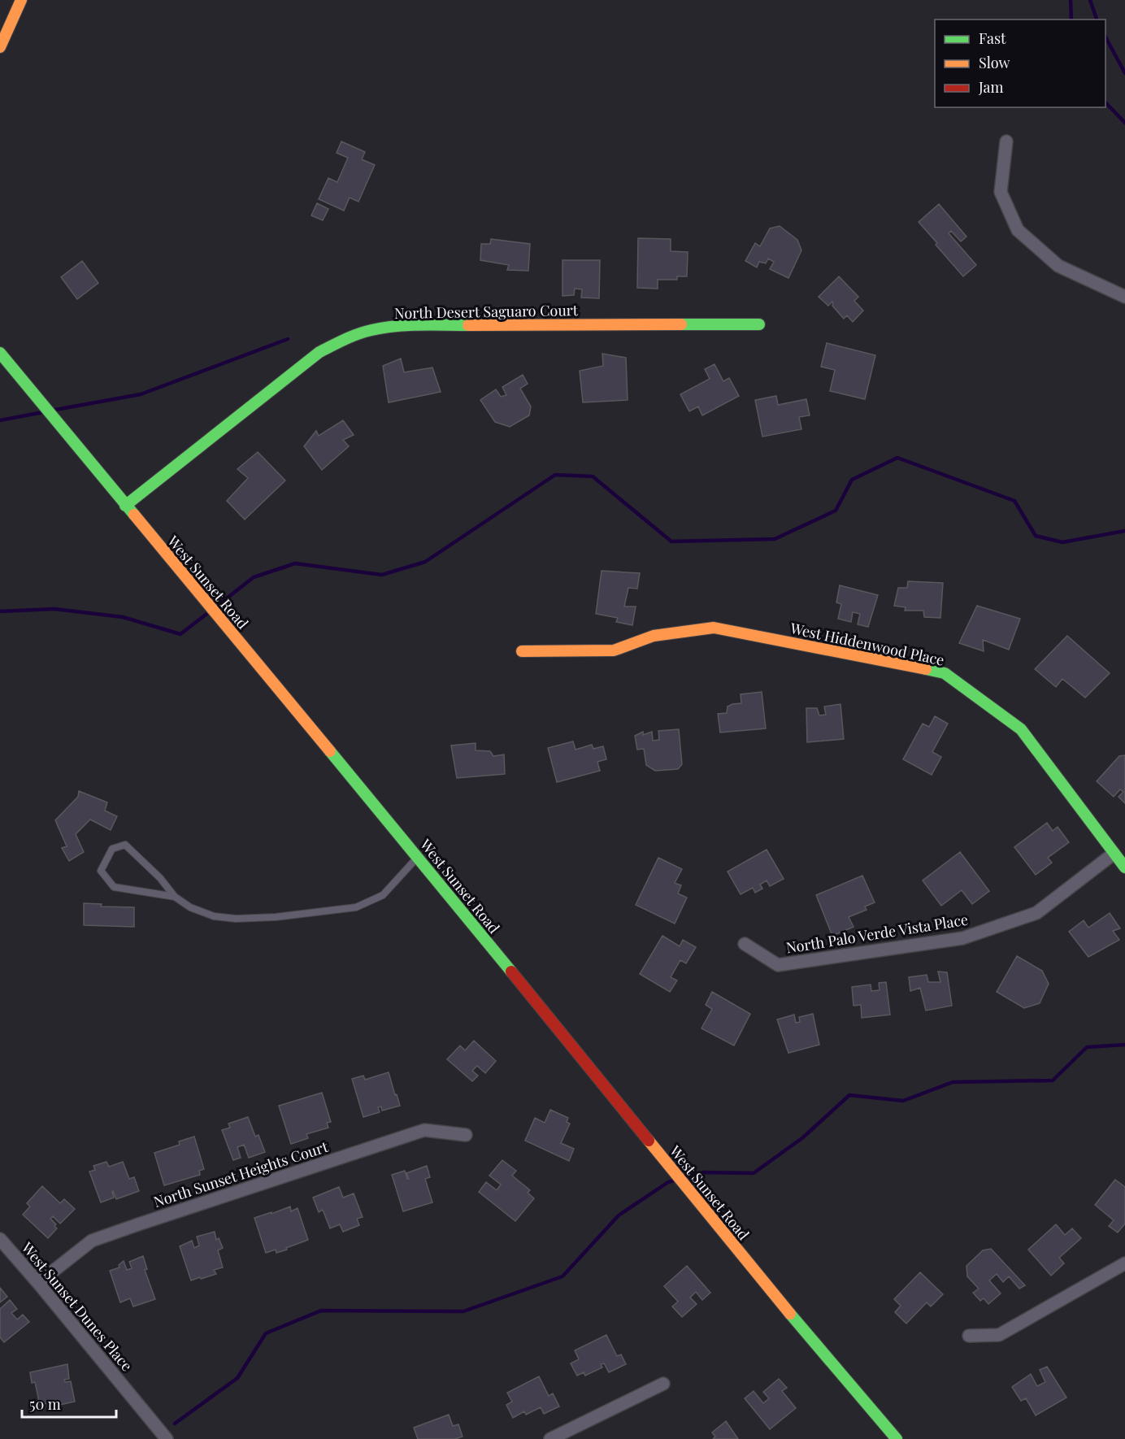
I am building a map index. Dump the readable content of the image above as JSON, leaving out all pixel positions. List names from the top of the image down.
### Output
{
  "streets": {
    "street": [
      "North Desert Saguaro Court",
      "West Sunset Road",
      "West Hiddenwood Place",
      "North Palo Verde Vista Place",
      "North Sunset Heights Court",
      "West Sunset Dunes Place"
    ]
  },
  "crossings": [
    ["North Desert Saguaro Court", "West Sunset Road"],
    ["West Hiddenwood Place", "North Palo Verde Vista Place"],
    ["North Sunset Heights Court", "West Sunset Dunes Place"]
  ],
  "legend": ["Fast", "Slow", "Jam"],
  "scale_bar": "50 m"
}
